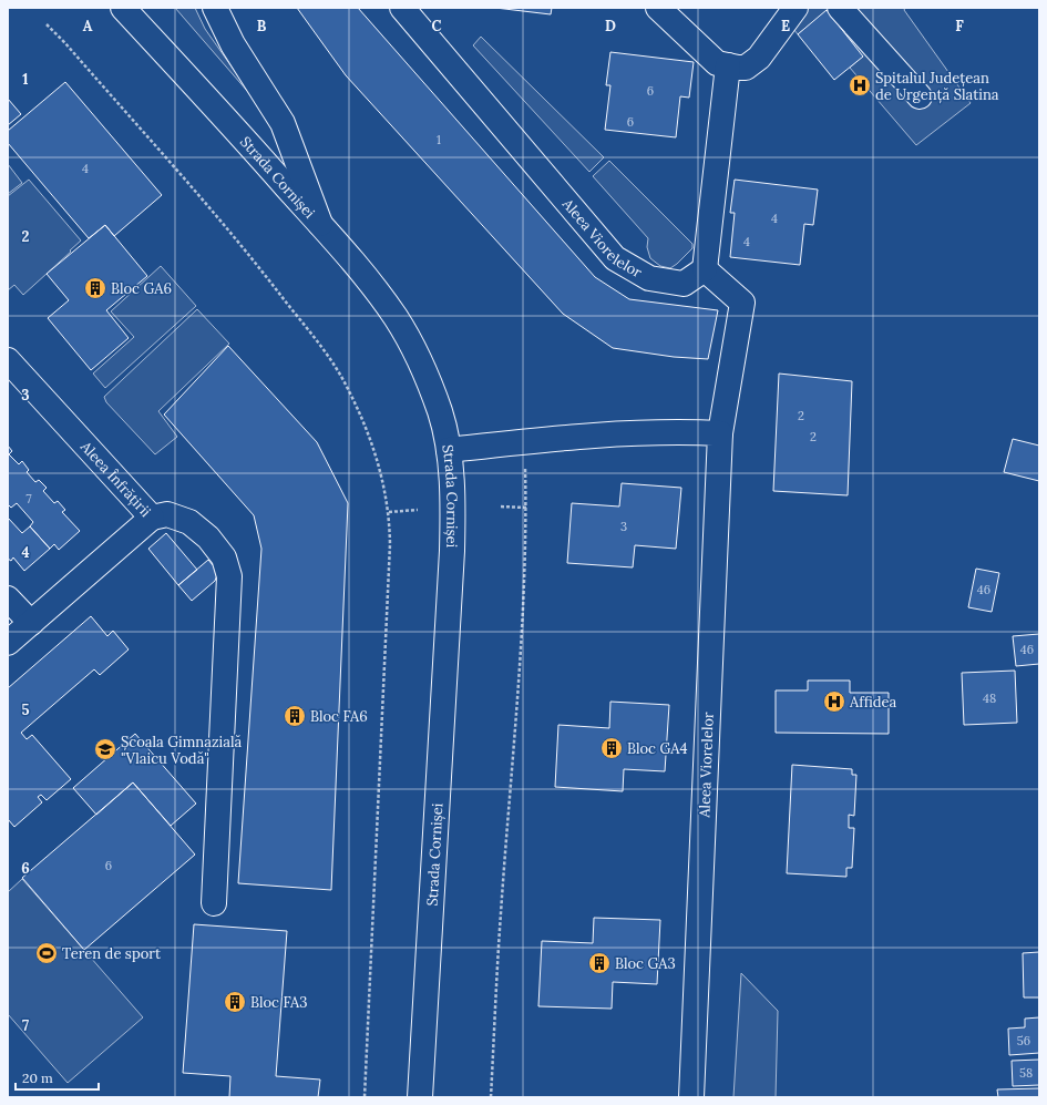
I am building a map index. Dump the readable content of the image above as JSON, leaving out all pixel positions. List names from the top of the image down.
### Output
{
  "streets": {
    "street": ["Strada Cornișei", "Aleea Viorelelor", "Aleea Înfrățirii"]
  },
  "places": {
    "hospital": ["Spitalul Județean de Urgență Slatina", "Affidea"],
    "building": [
      "Bloc GA6",
      "Bloc FA6",
      "Bloc GA4",
      "Bloc GA3",
      "Bloc FA3"
    ],
    "school or university": ["Școala Gimnazială \"Vlaicu Vodă\""],
    "sports": ["Teren de sport"]
  },
  "house_numbers": [
    "6",
    "6",
    "1",
    "4",
    "4",
    "4",
    "2",
    "2",
    "7",
    "3",
    "46",
    "46",
    "48",
    "6",
    "56",
    "58"
  ],
  "scale_bar": "20 m",
  "grid": {
    "columns": [
      "A",
      "B",
      "C",
      "D",
      "E",
      "F"
    ],
    "rows": [
      "1",
      "2",
      "3",
      "4",
      "5",
      "6",
      "7"
    ]
  }
}
